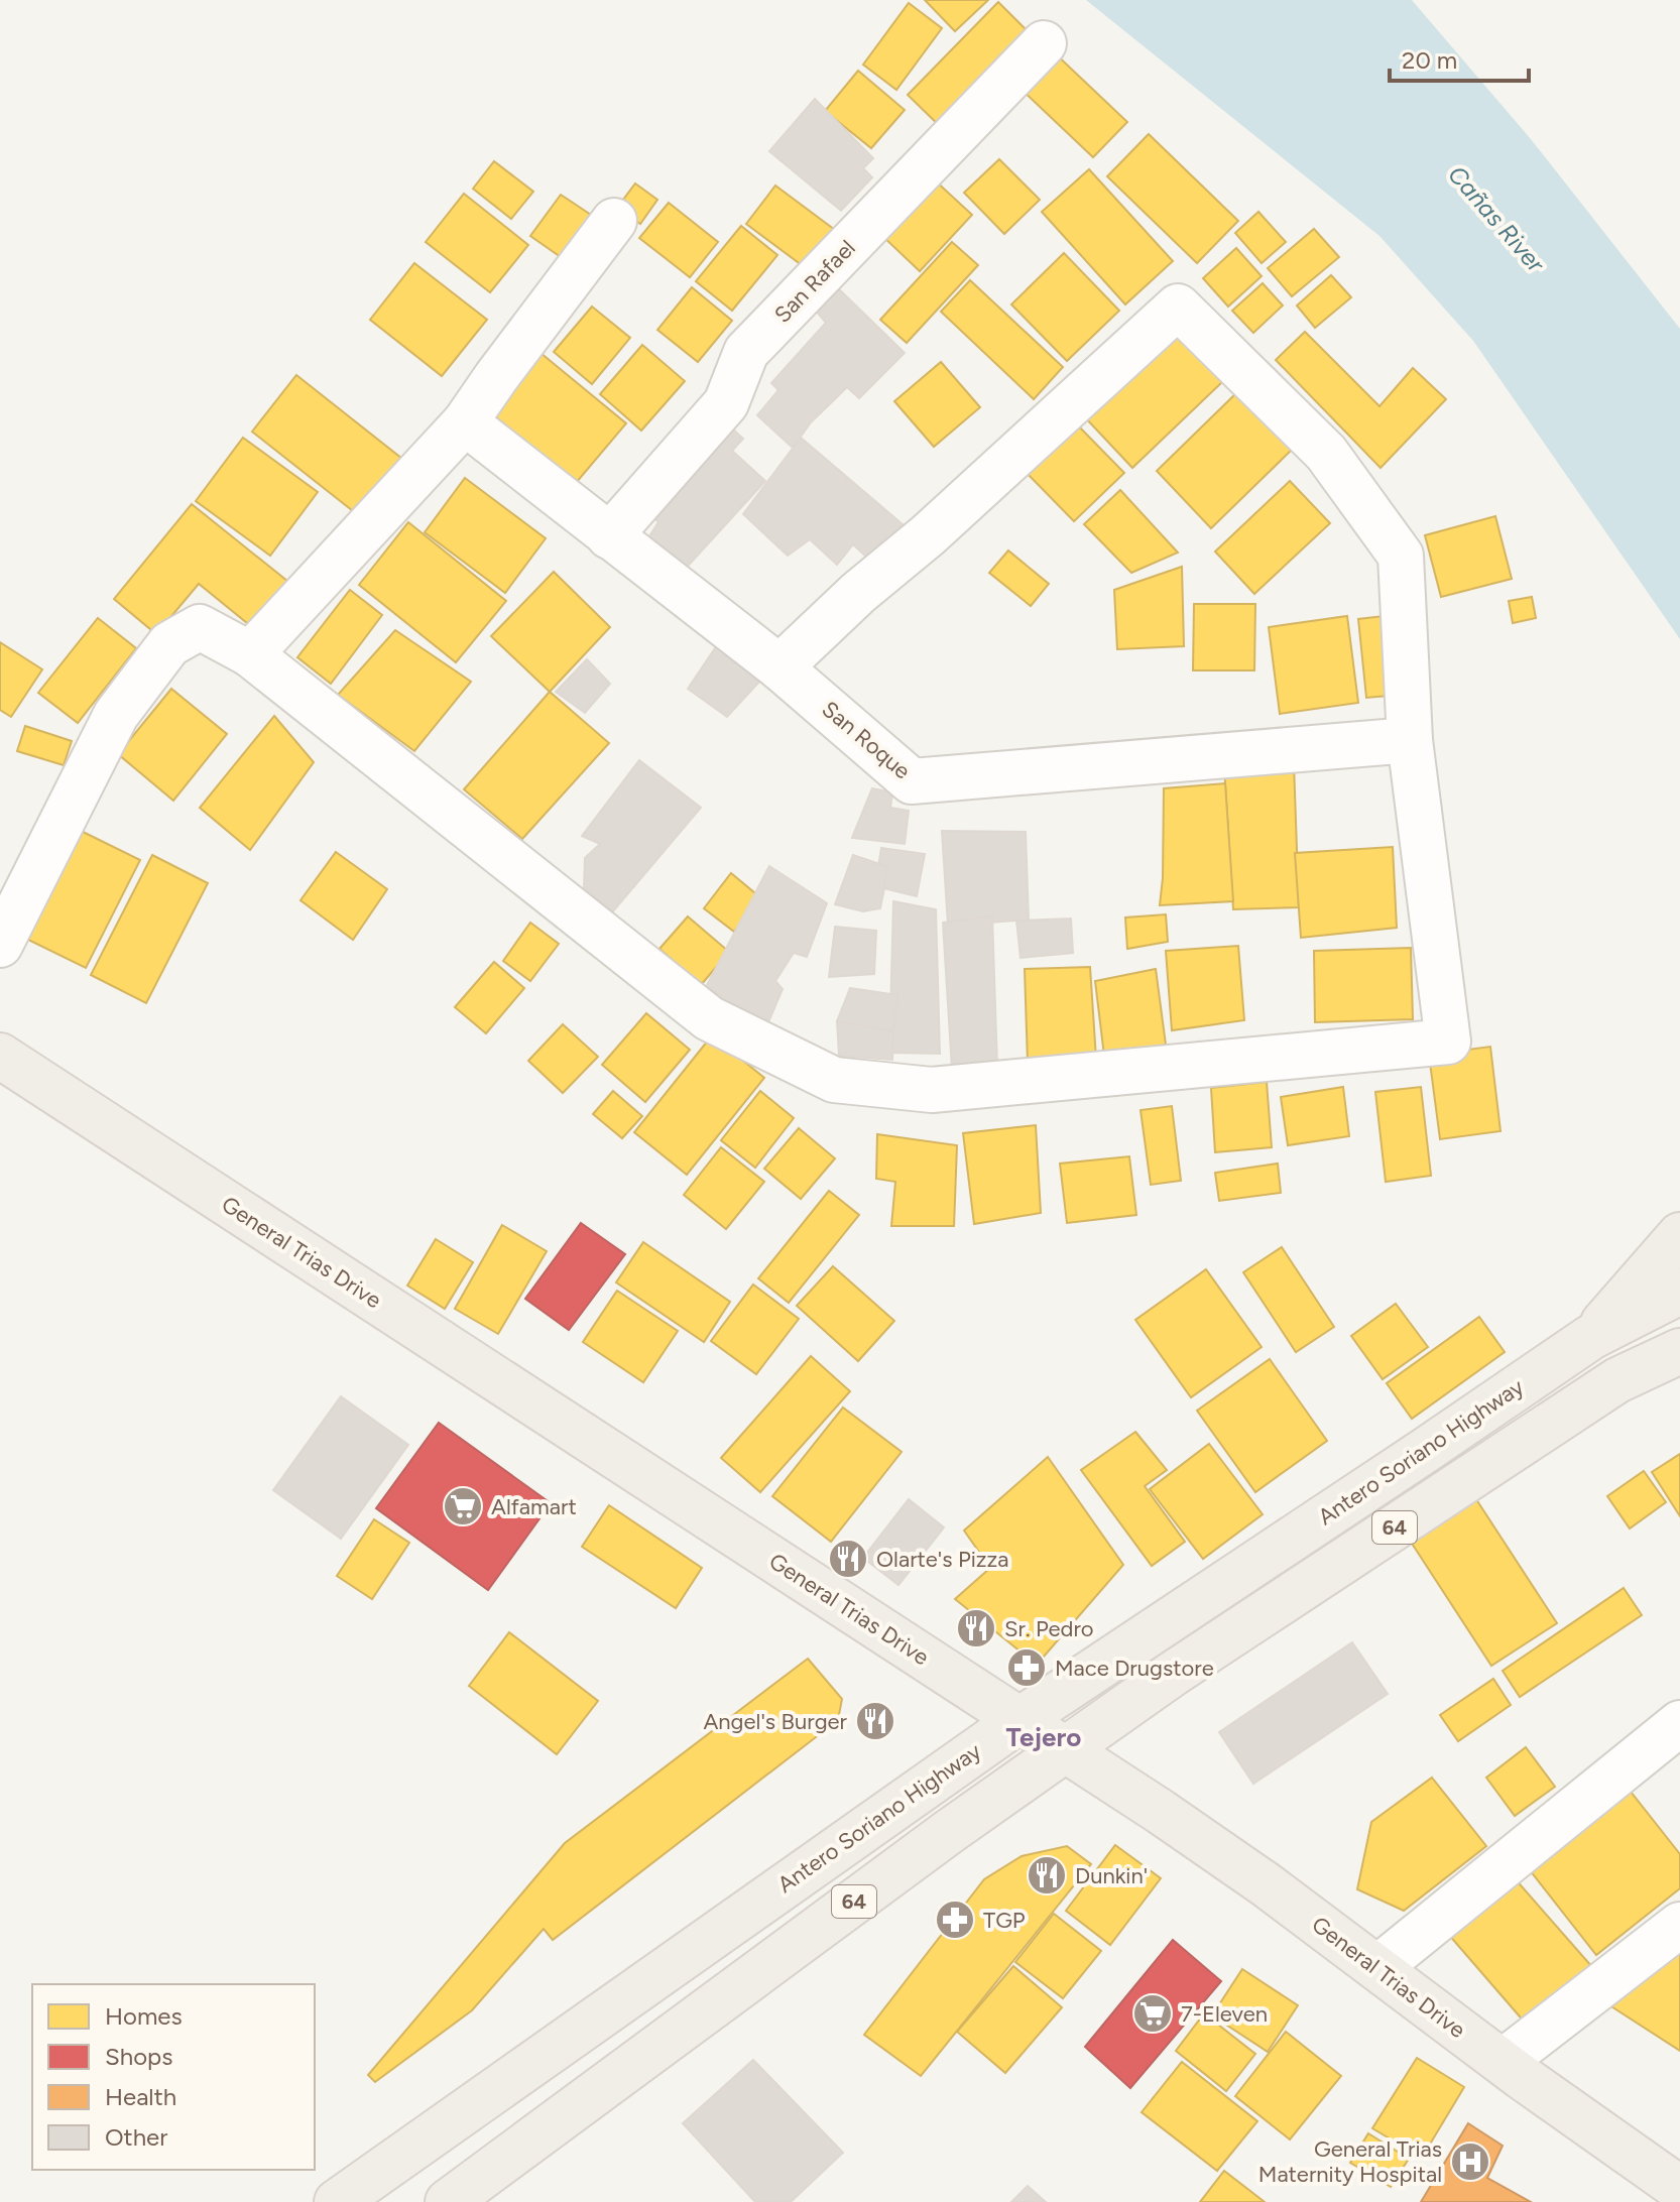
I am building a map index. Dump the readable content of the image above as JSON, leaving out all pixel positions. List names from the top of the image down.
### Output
{
  "streets": {
    "main road": ["General Trias Drive", "Antero Soriano Highway", "64"],
    "street": ["San Rafael", "San Roque"]
  },
  "crossings": [
    ["San Rafael", "San Roque"],
    ["General Trias Drive", "Antero Soriano Highway"],
    ["General Trias Drive", "64"]
  ],
  "districts": ["Tejero"],
  "water": ["Cañas River"],
  "places": {
    "supermarket": ["Alfamart", "7-Eleven"],
    "restaurant": [
      "Olarte's Pizza",
      "Sr. Pedro",
      "Angel's Burger",
      "Dunkin'"
    ],
    "pharmacy": ["Mace Drugstore", "TGP"],
    "hospital": ["General Trias Maternity Hospital"]
  },
  "legend": [
    "Homes",
    "Shops",
    "Health",
    "Other"
  ],
  "scale_bar": "20 m"
}
